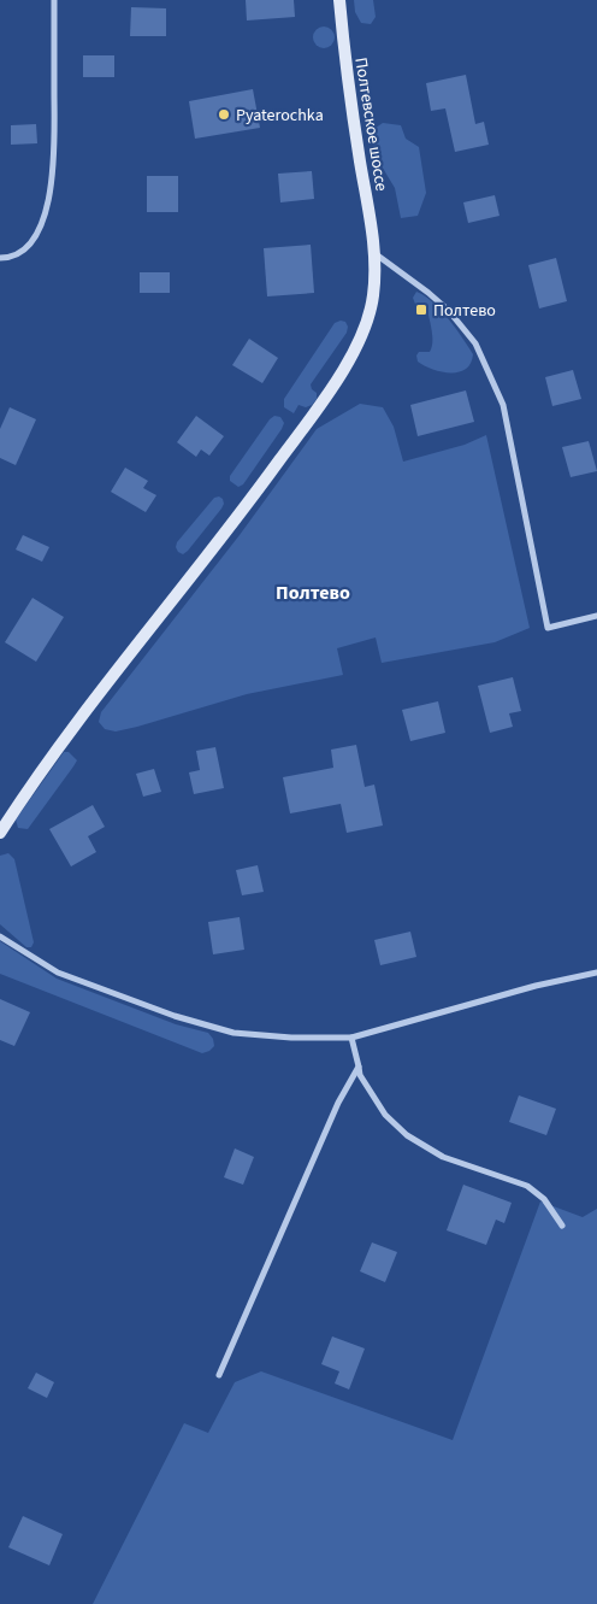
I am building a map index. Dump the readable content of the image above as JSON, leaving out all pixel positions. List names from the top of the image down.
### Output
{
  "streets": {
    "street": ["Полтевское шоссе"]
  },
  "districts": ["Полтево"],
  "places": {
    "other": ["Pyaterochka"],
    "transit": ["Полтево"]
  }
}
